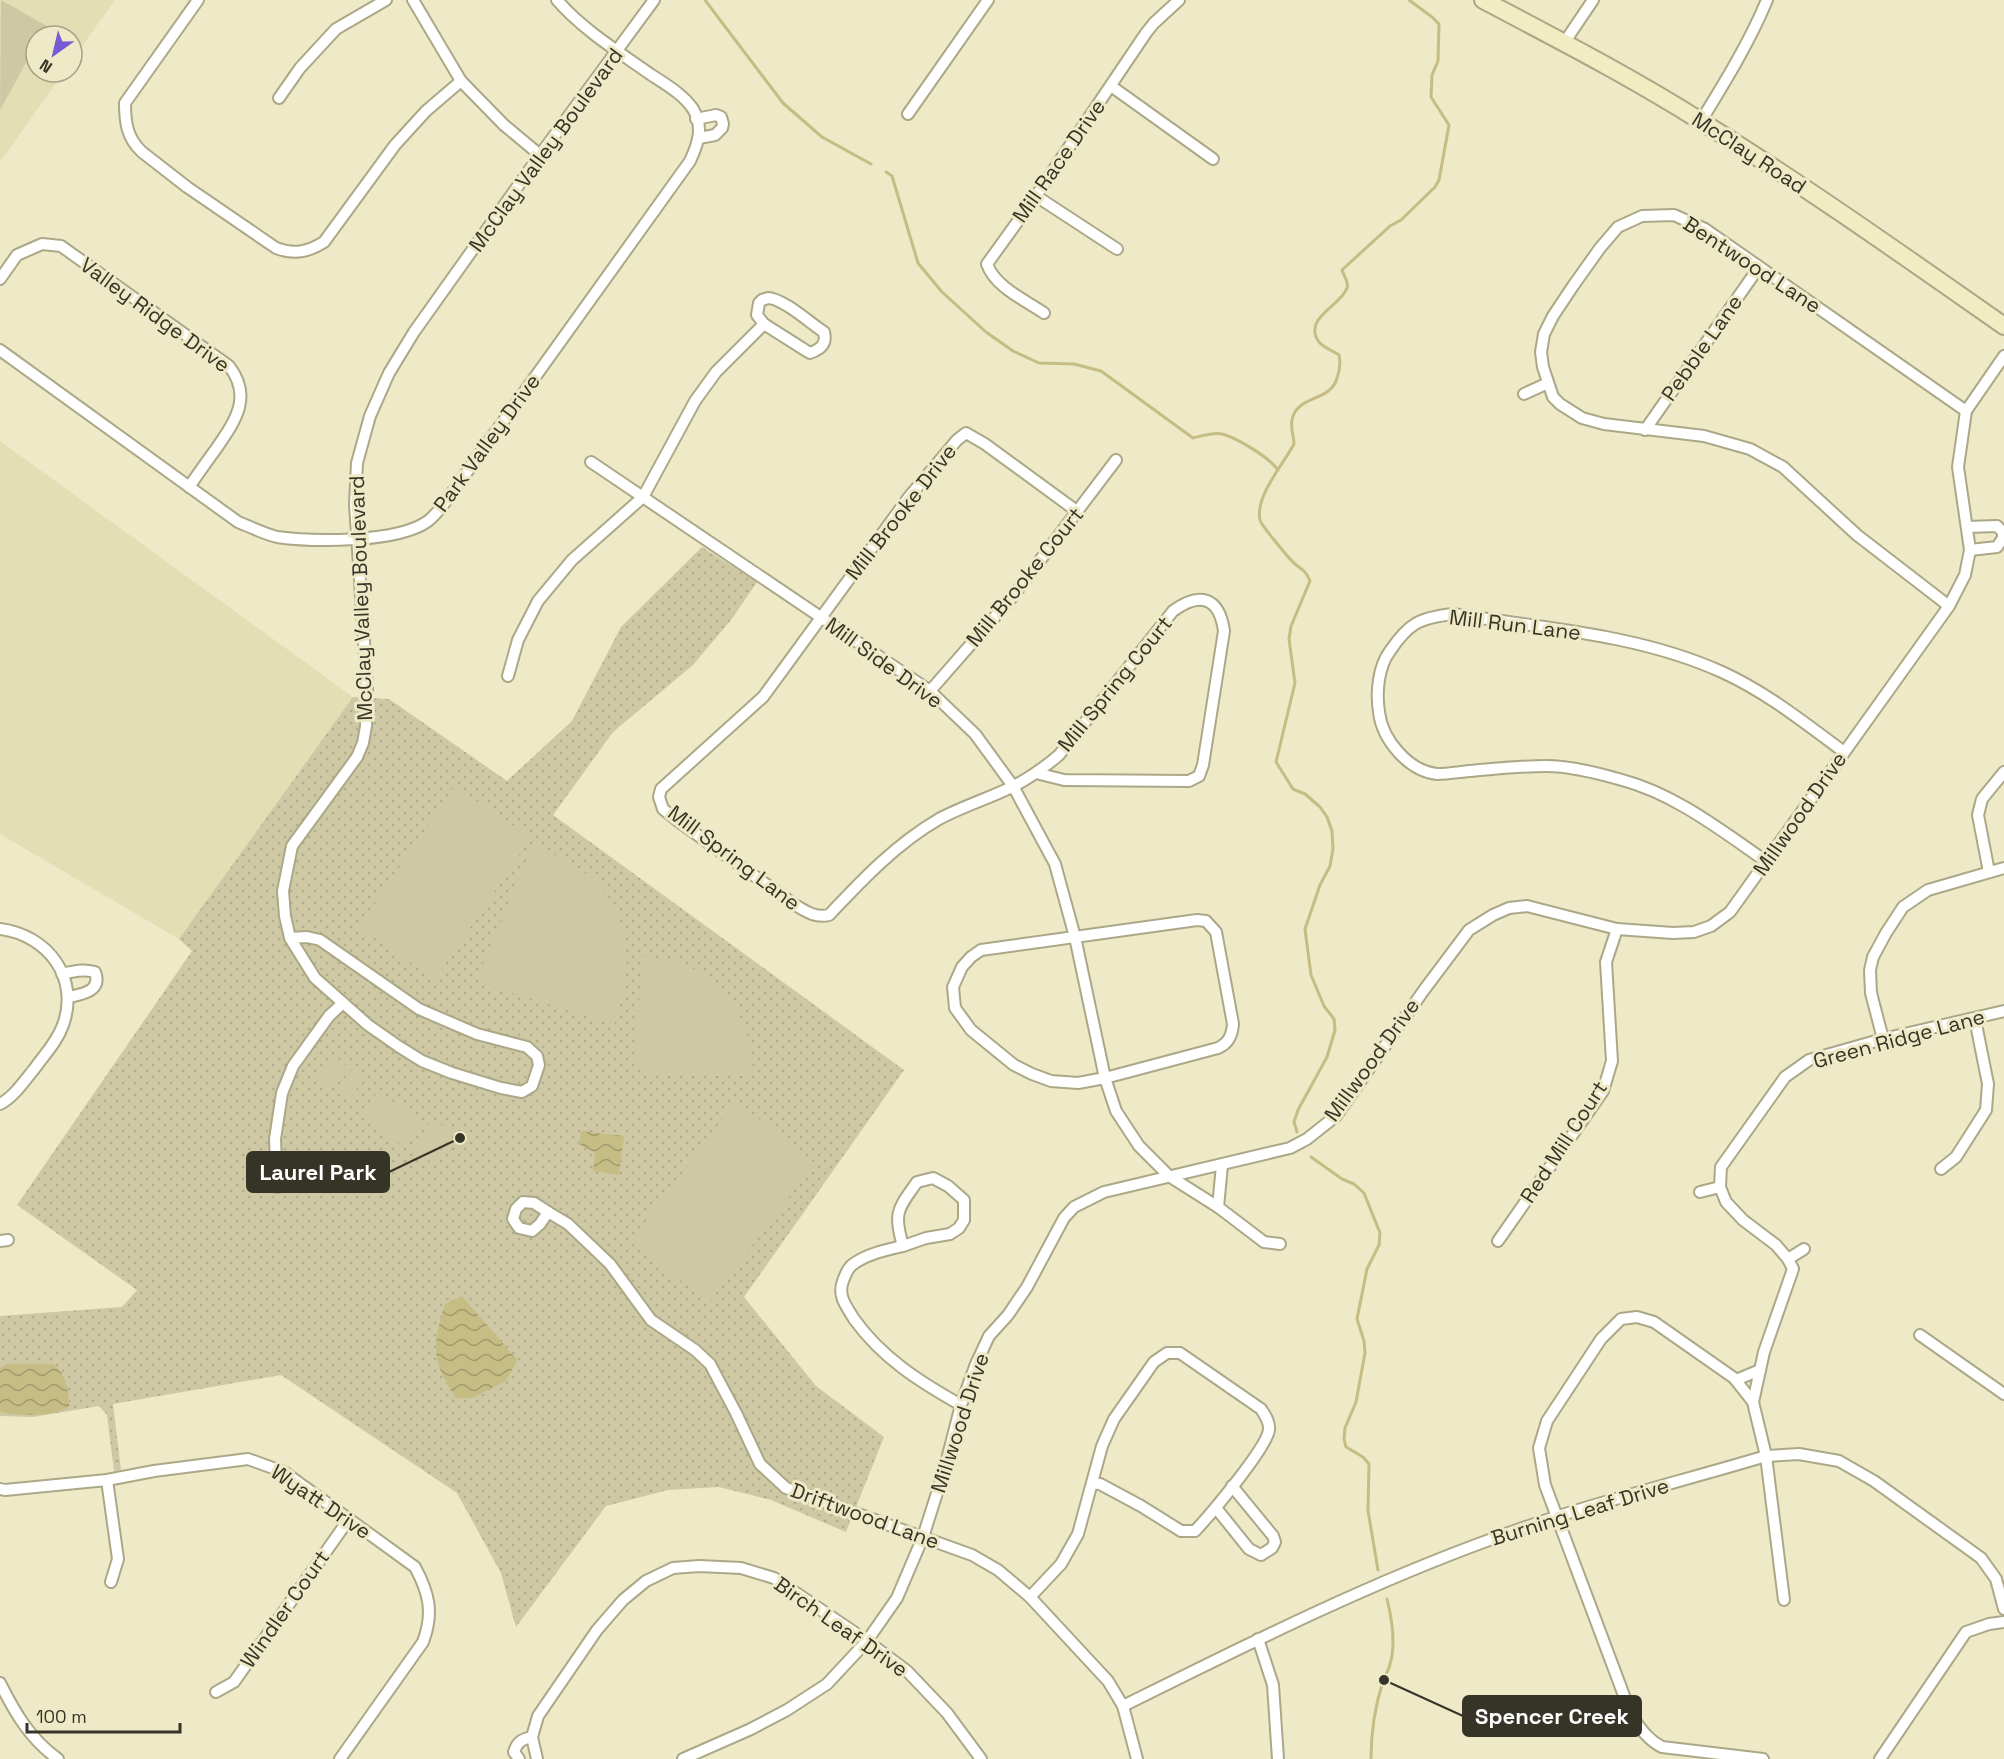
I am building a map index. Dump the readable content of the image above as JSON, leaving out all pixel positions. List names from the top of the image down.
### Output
{
  "streets": {
    "main road": ["McClay Road"],
    "street": [
      "McClay Valley Boulevard",
      "Mill Race Drive",
      "Bentwood Lane",
      "Valley Ridge Drive",
      "Pebble Lane",
      "Park Valley Drive",
      "Mill Brooke Drive",
      "Mill Brooke Court",
      "Mill Run Lane",
      "Mill Side Drive",
      "Mill Spring Court",
      "Millwood Drive",
      "Mill Spring Lane",
      "Green Ridge Lane",
      "Red Mill Court",
      "Wyatt Drive",
      "Burning Leaf Drive",
      "Driftwood Lane",
      "Windler Court",
      "Birch Leaf Drive"
    ]
  },
  "crossings": [
    ["McClay Valley Boulevard", "Park Valley Drive"],
    ["Bentwood Lane", "Pebble Lane"],
    ["Bentwood Lane", "Millwood Drive"],
    ["Valley Ridge Drive", "Park Valley Drive"],
    ["Mill Brooke Drive", "Mill Brooke Court"],
    ["Mill Brooke Drive", "Mill Side Drive"],
    ["Mill Brooke Drive", "Mill Spring Lane"],
    ["Mill Brooke Court", "Mill Side Drive"],
    ["Mill Run Lane", "Millwood Drive"],
    ["Mill Side Drive", "Mill Spring Court"],
    ["Mill Side Drive", "Millwood Drive"],
    ["Mill Side Drive", "Mill Spring Lane"],
    ["Mill Spring Court", "Mill Spring Lane"],
    ["Millwood Drive", "Red Mill Court"],
    ["Millwood Drive", "Driftwood Lane"],
    ["Millwood Drive", "Birch Leaf Drive"],
    ["Wyatt Drive", "Windler Court"],
    ["Burning Leaf Drive", "Driftwood Lane"]
  ],
  "places": ["Laurel Park", "Spencer Creek"],
  "scale_bar": "100 m",
  "north": "bottom left"
}
